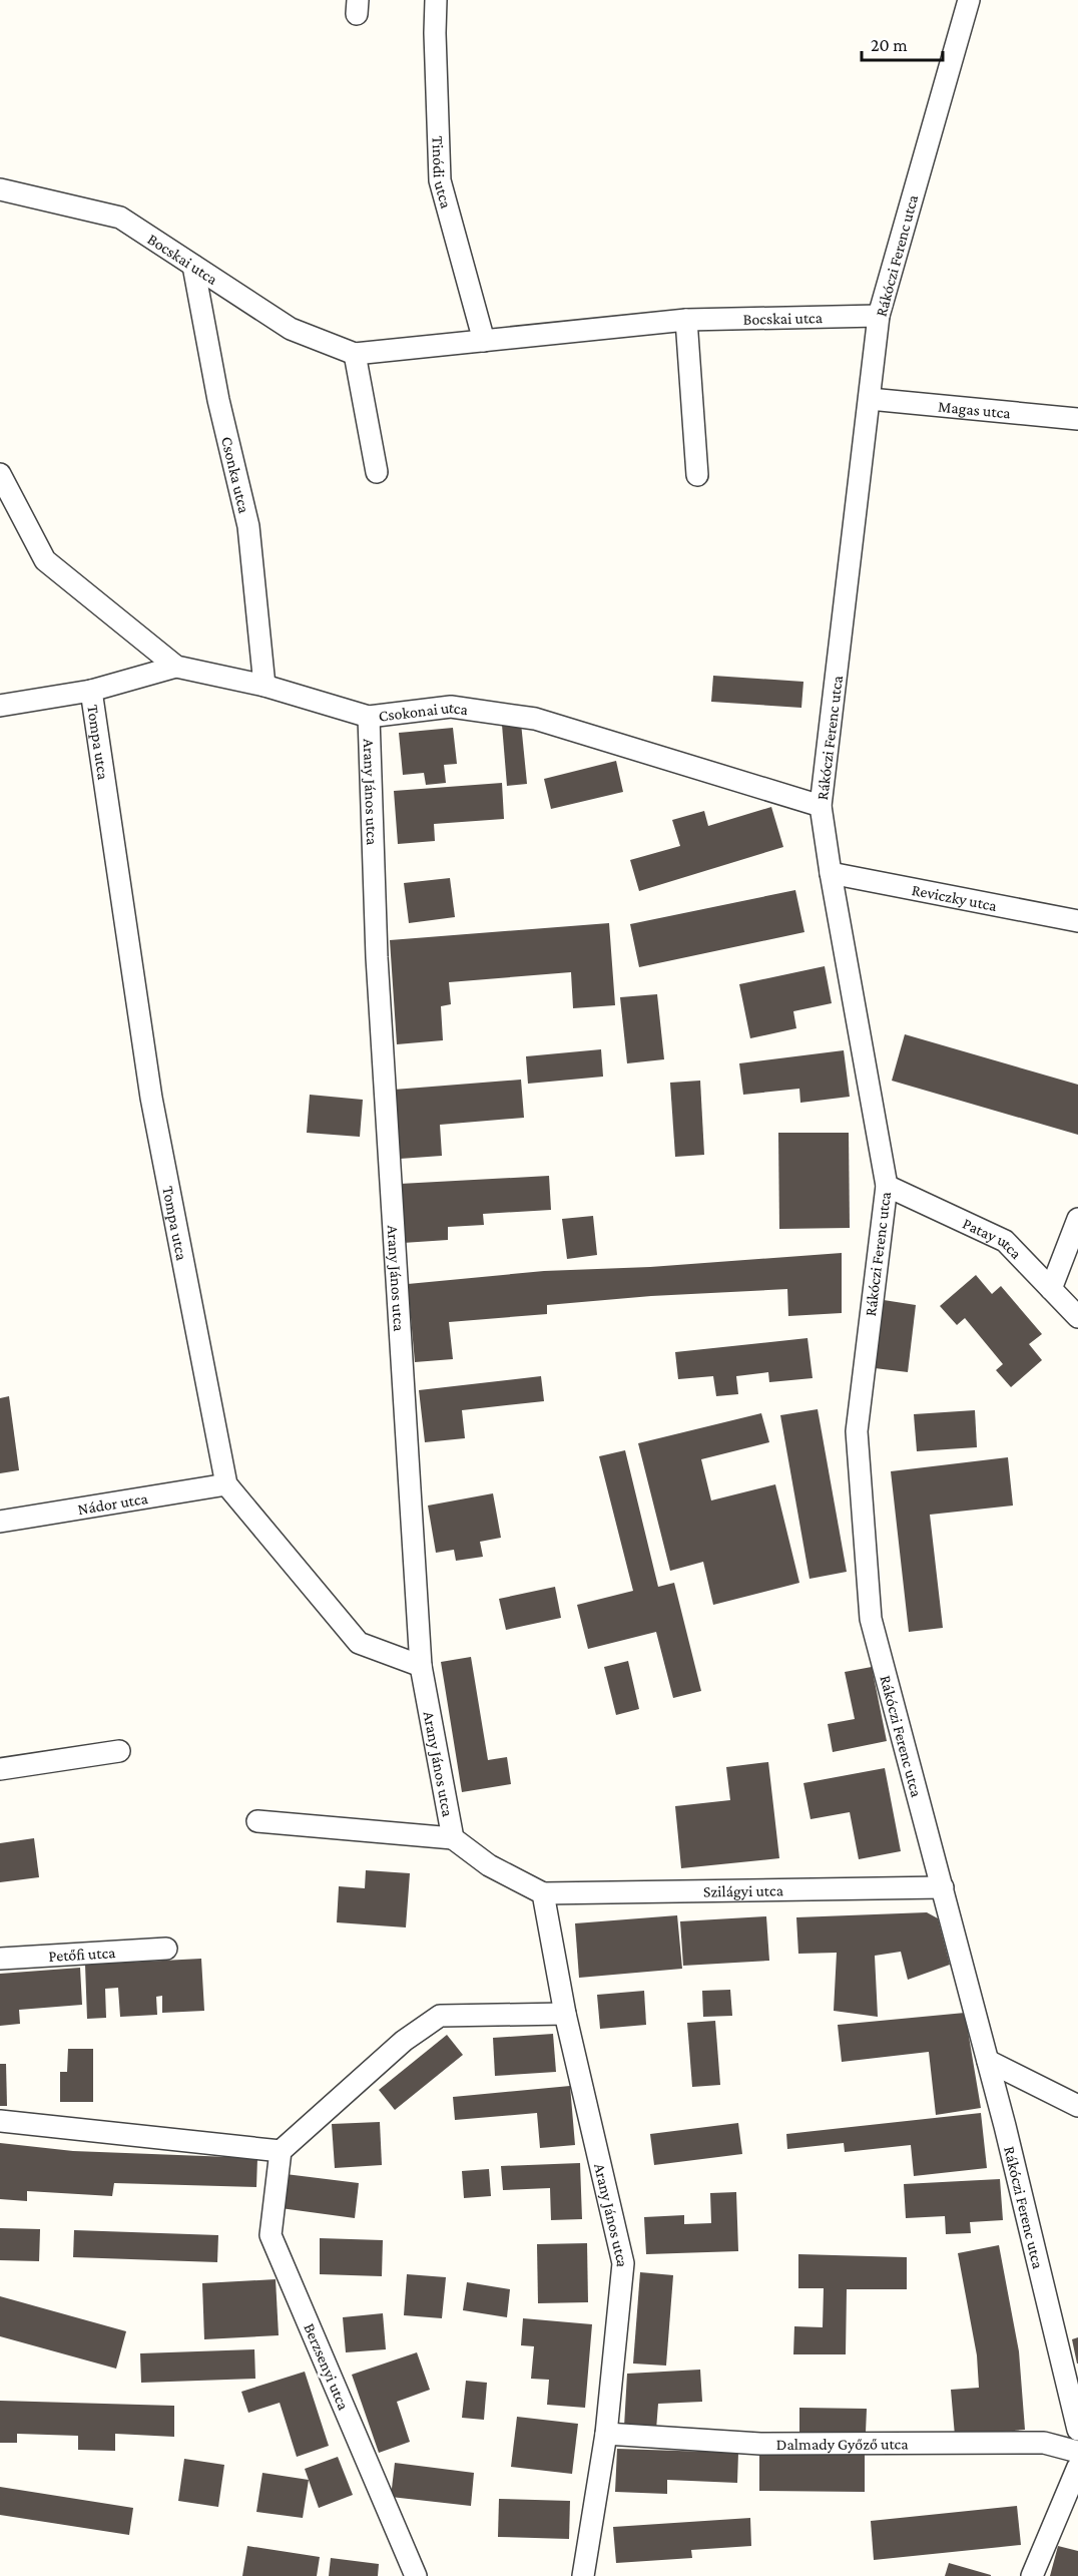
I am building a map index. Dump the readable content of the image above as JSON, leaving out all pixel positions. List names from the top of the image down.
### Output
{
  "streets": {
    "street": [
      "Tinódi utca",
      "Rákóczi Ferenc utca",
      "Bocskai utca",
      "Magas utca",
      "Csonka utca",
      "Csokonai utca",
      "Tompa utca",
      "Arany János utca",
      "Reviczky utca",
      "Patay utca",
      "Nádor utca",
      "Szilágyi utca",
      "Petőfi utca",
      "Berzsenyi utca",
      "Dalmady Győző utca"
    ]
  },
  "crossings": [
    ["Tinódi utca", "Bocskai utca"],
    ["Rákóczi Ferenc utca", "Bocskai utca"],
    ["Rákóczi Ferenc utca", "Magas utca"],
    ["Rákóczi Ferenc utca", "Csokonai utca"],
    ["Rákóczi Ferenc utca", "Reviczky utca"],
    ["Rákóczi Ferenc utca", "Patay utca"],
    ["Rákóczi Ferenc utca", "Szilágyi utca"],
    ["Bocskai utca", "Csonka utca"],
    ["Csonka utca", "Csokonai utca"],
    ["Csokonai utca", "Arany János utca"],
    ["Tompa utca", "Arany János utca"],
    ["Tompa utca", "Nádor utca"],
    ["Arany János utca", "Szilágyi utca"],
    ["Arany János utca", "Dalmady Győző utca"]
  ],
  "scale_bar": "20 m"
}
